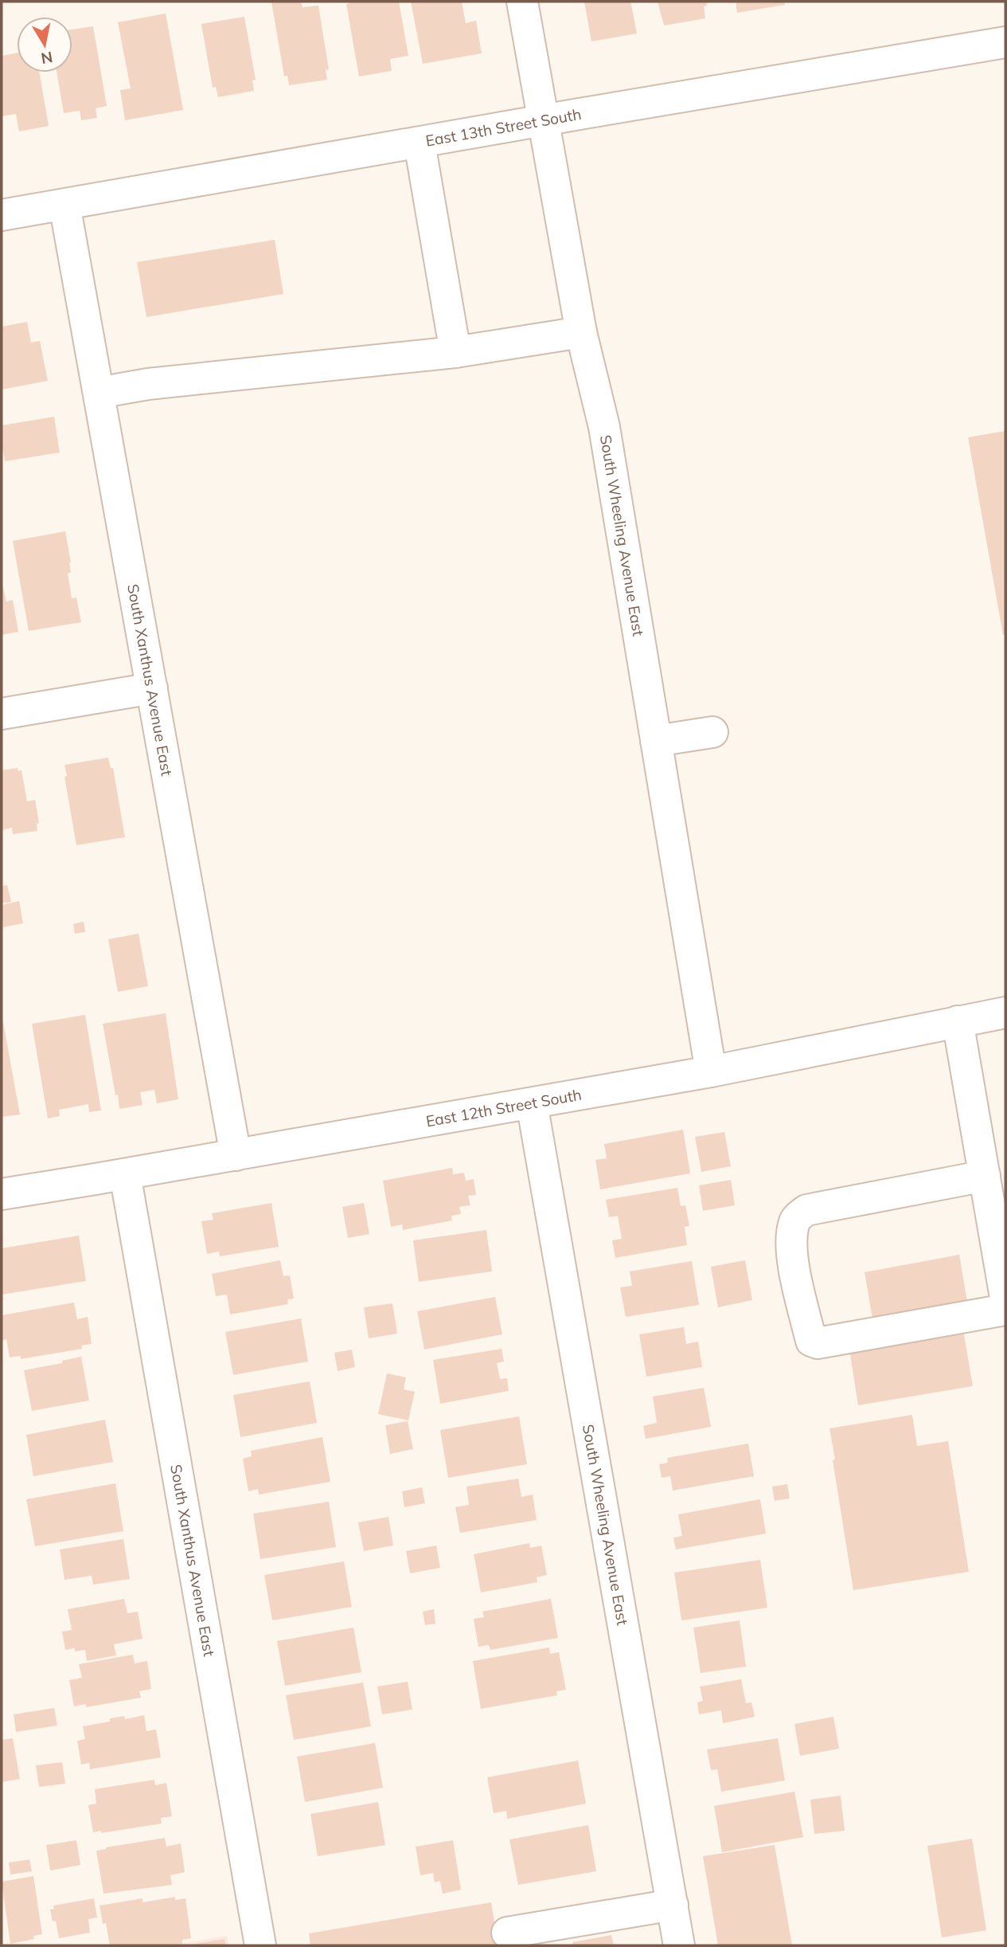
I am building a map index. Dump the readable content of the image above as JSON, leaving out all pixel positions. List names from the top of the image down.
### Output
{
  "streets": {
    "street": [
      "East 13th Street South",
      "South Wheeling Avenue East",
      "South Xanthus Avenue East",
      "East 12th Street South"
    ]
  },
  "crossings": [
    ["East 13th Street South", "South Wheeling Avenue East"],
    ["East 13th Street South", "South Xanthus Avenue East"],
    ["South Wheeling Avenue East", "East 12th Street South"],
    ["South Xanthus Avenue East", "East 12th Street South"]
  ],
  "north": "bottom"
}
